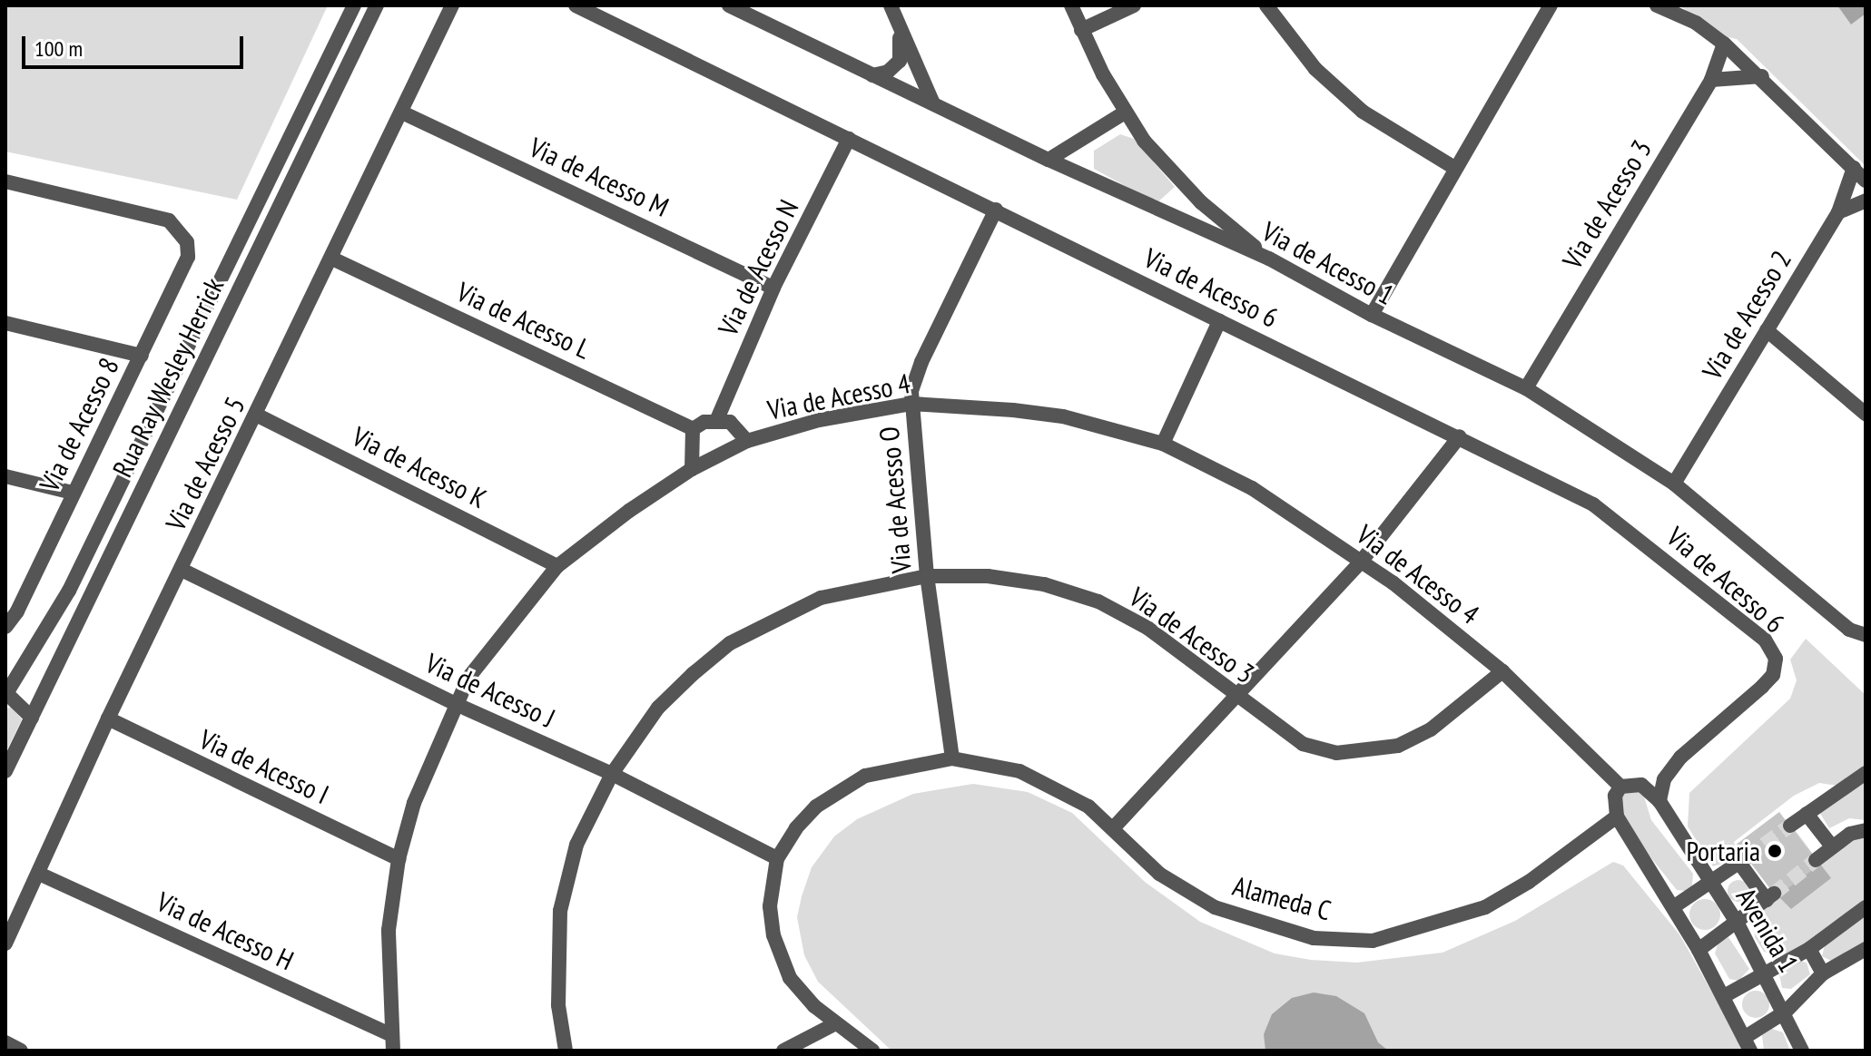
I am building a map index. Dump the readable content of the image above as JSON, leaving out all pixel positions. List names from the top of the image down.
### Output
{
  "streets": {
    "street": [
      "Via de Acesso M",
      "Via de Acesso 3",
      "Via de Acesso 1",
      "Via de Acesso N",
      "Via de Acesso 6",
      "Via de Acesso 2",
      "Via de Acesso L",
      "Rua Ray Wesley Herrick",
      "Via de Acesso 4",
      "Via de Acesso 8",
      "Via de Acesso 5",
      "Via de Acesso K",
      "Via de Acesso O",
      "Via de Acesso J",
      "Via de Acesso I",
      "Alameda C",
      "Avenida 1",
      "Via de Acesso H"
    ]
  },
  "crossings": [
    ["Via de Acesso M", "Via de Acesso N"],
    ["Via de Acesso M", "Via de Acesso 5"],
    ["Via de Acesso 3", "Via de Acesso 1"],
    ["Via de Acesso 3", "Via de Acesso 4"],
    ["Via de Acesso 3", "Via de Acesso O"],
    ["Via de Acesso 3", "Via de Acesso J"],
    ["Via de Acesso 1", "Via de Acesso 2"],
    ["Via de Acesso N", "Via de Acesso 6"],
    ["Via de Acesso 6", "Via de Acesso O"],
    ["Via de Acesso 6", "Avenida 1"],
    ["Via de Acesso L", "Via de Acesso 5"],
    ["Via de Acesso 4", "Via de Acesso K"],
    ["Via de Acesso 4", "Via de Acesso O"],
    ["Via de Acesso 4", "Via de Acesso J"],
    ["Via de Acesso 4", "Via de Acesso I"],
    ["Via de Acesso 4", "Via de Acesso H"],
    ["Via de Acesso 5", "Via de Acesso K"],
    ["Via de Acesso 5", "Via de Acesso J"],
    ["Via de Acesso 5", "Via de Acesso I"],
    ["Via de Acesso 5", "Via de Acesso H"],
    ["Via de Acesso O", "Alameda C"],
    ["Via de Acesso J", "Alameda C"]
  ],
  "places": ["Portaria"],
  "scale_bar": "100 m"
}
